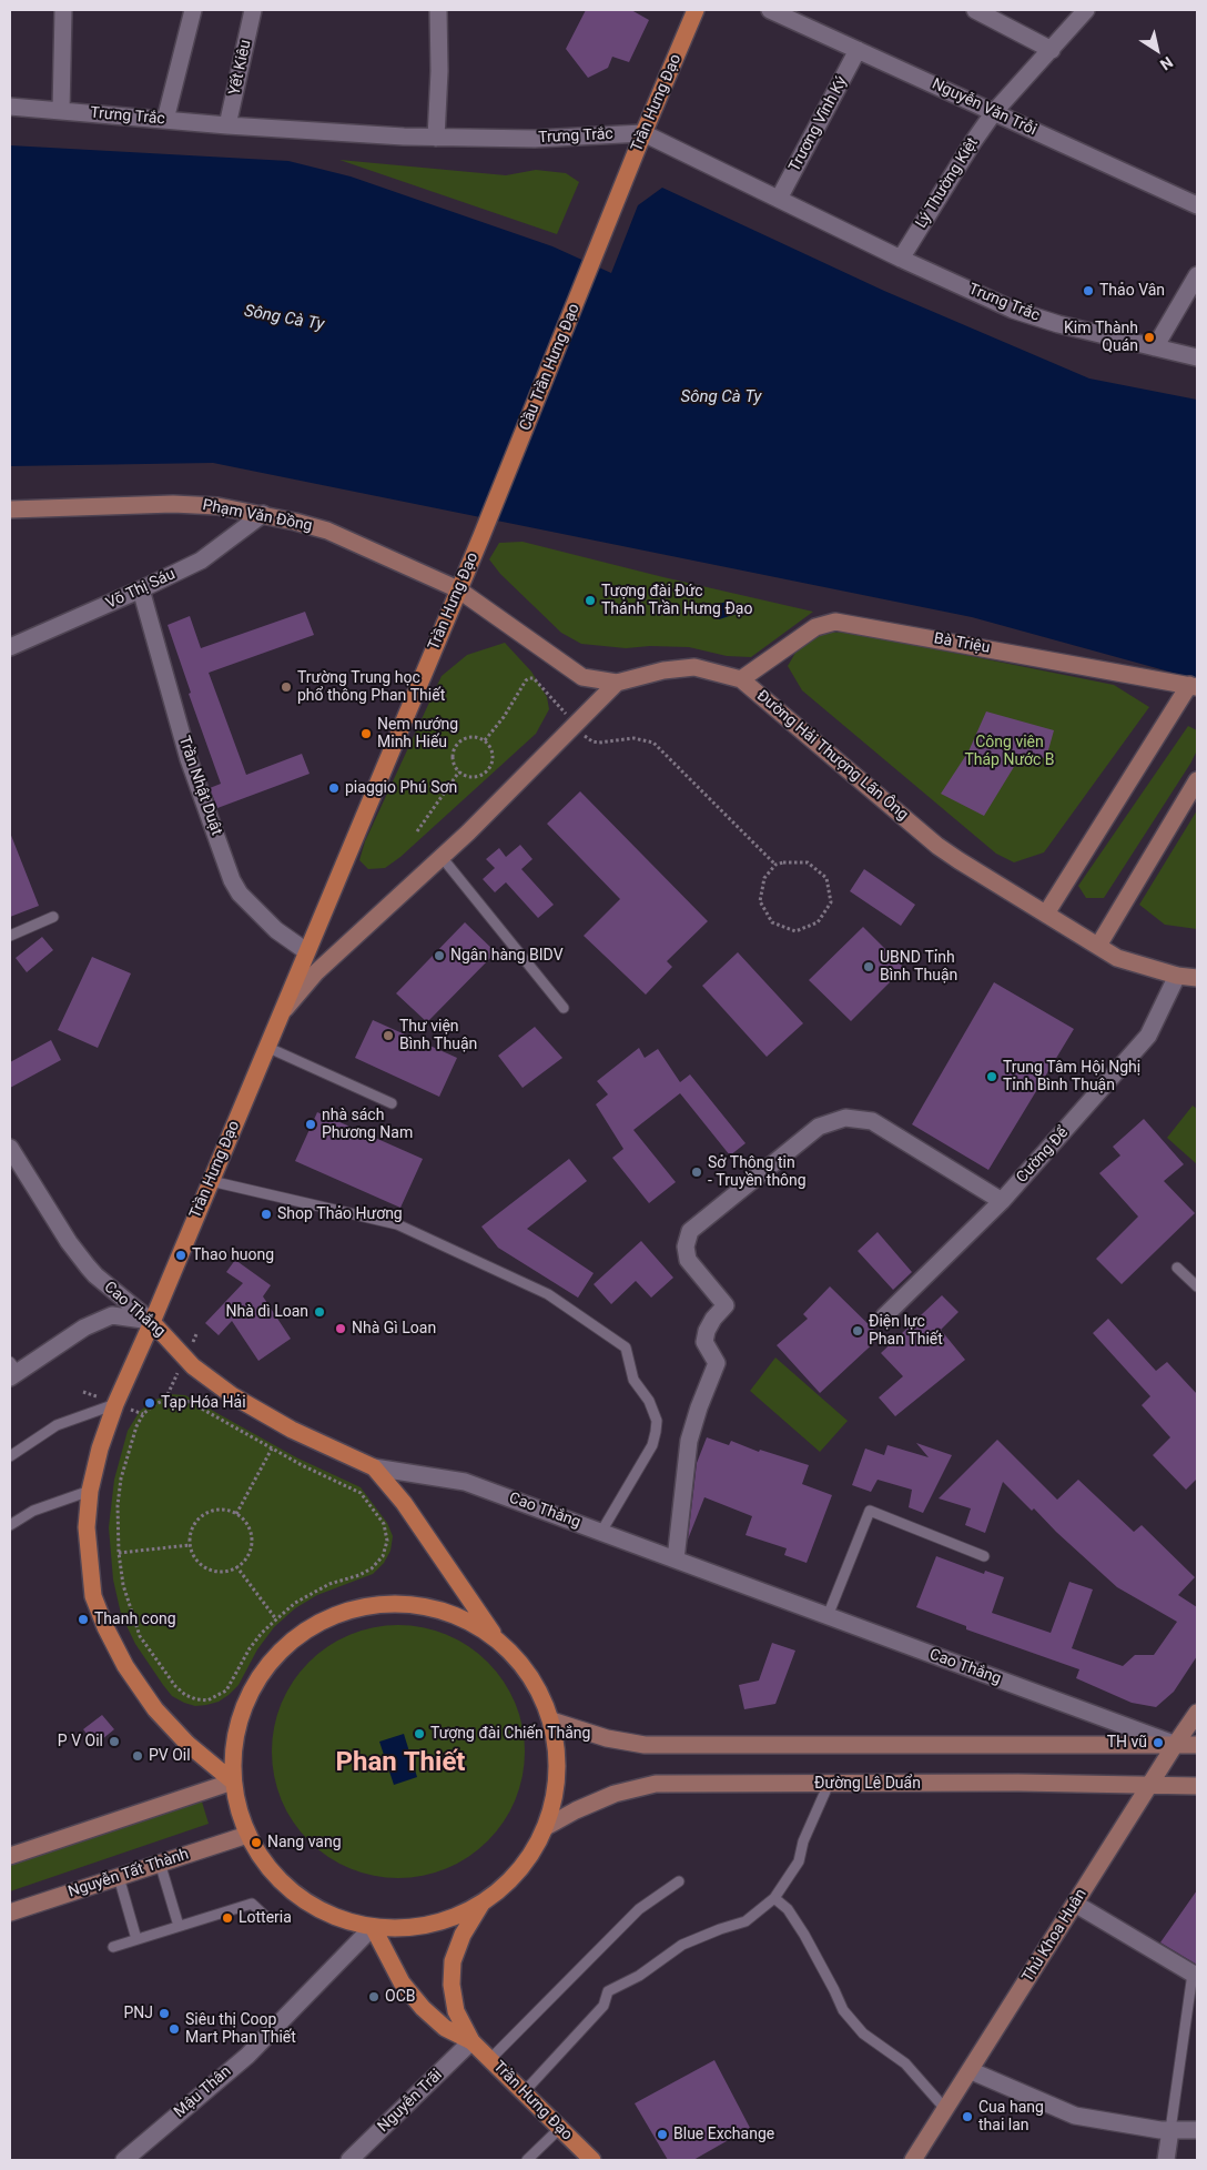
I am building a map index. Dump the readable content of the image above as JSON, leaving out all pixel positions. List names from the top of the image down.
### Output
{
  "streets": {
    "main road": ["Trần Hưng Đạo", "Cầu Trần Hưng Đạo", "Cao Thắng"],
    "street": [
      "Yết Kiêu",
      "Nguyễn Văn Trỗi",
      "Trưng Trắc",
      "Trương Vĩnh Ký",
      "Lý Thường Kiệt",
      "Phạm Văn Đồng",
      "Võ Thị Sáu",
      "Bà Triệu",
      "Đường Hải Thượng Lãn Ông",
      "Trần Nhật Duật",
      "Cường Để",
      "Đường Lê Duẩn",
      "Nguyễn Tất Thành",
      "Thủ Khoa Huân",
      "Mậu Thân",
      "Nguyễn Trãi"
    ]
  },
  "crossings": [
    ["Yết Kiêu", "Trưng Trắc"],
    ["Trần Hưng Đạo", "Trưng Trắc"],
    ["Trần Hưng Đạo", "Cầu Trần Hưng Đạo"],
    ["Trần Hưng Đạo", "Phạm Văn Đồng"],
    ["Trần Hưng Đạo", "Đường Hải Thượng Lãn Ông"],
    ["Trần Hưng Đạo", "Trần Nhật Duật"],
    ["Trần Hưng Đạo", "Cao Thắng"],
    ["Trần Hưng Đạo", "Mậu Thân"],
    ["Trần Hưng Đạo", "Nguyễn Trãi"],
    ["Nguyễn Văn Trỗi", "Trương Vĩnh Ký"],
    ["Nguyễn Văn Trỗi", "Lý Thường Kiệt"],
    ["Trưng Trắc", "Trương Vĩnh Ký"],
    ["Trưng Trắc", "Lý Thường Kiệt"],
    ["Phạm Văn Đồng", "Võ Thị Sáu"],
    ["Phạm Văn Đồng", "Đường Hải Thượng Lãn Ông"],
    ["Võ Thị Sáu", "Trần Nhật Duật"],
    ["Bà Triệu", "Đường Hải Thượng Lãn Ông"],
    ["Đường Hải Thượng Lãn Ông", "Cường Để"],
    ["Cao Thắng", "Thủ Khoa Huân"],
    ["Đường Lê Duẩn", "Thủ Khoa Huân"]
  ],
  "districts": ["Phan Thiết"],
  "water": ["Sông Cà Ty"],
  "parks": ["Công viên Tháp Nước B"],
  "places": [
    "Thảo Vân",
    "Kim Thành Quán",
    "Tượng đài Đức Thánh Trần Hưng Đạo",
    "Trường Trung học phổ thông Phan Thiết",
    "Nem nướng Minh Hiếu",
    "piaggio Phú Sơn",
    "Ngân hàng BIDV",
    "UBND Tỉnh Bình Thuận",
    "Thư viện Bình Thuận",
    "Trung Tâm Hội Nghị Tỉnh Bình Thuận",
    "nhà sách Phương Nam",
    "Sở Thông tin - Truyền thông",
    "Shop Thảo Hương",
    "Thao huong",
    "Nhà dì Loan",
    "Nhà Gì Loan",
    "Điện lực Phan Thiết",
    "Tạp Hóa Hải",
    "Thanh cong",
    "Tượng đài Chiến Thắng",
    "P V Oil",
    "TH vũ",
    "PV Oil",
    "Nang vang",
    "Lotteria",
    "OCB",
    "PNJ",
    "Siêu thị Coop Mart Phan Thiết",
    "Cua hang thai lan",
    "Blue Exchange"
  ],
  "north": "bottom right"
}
